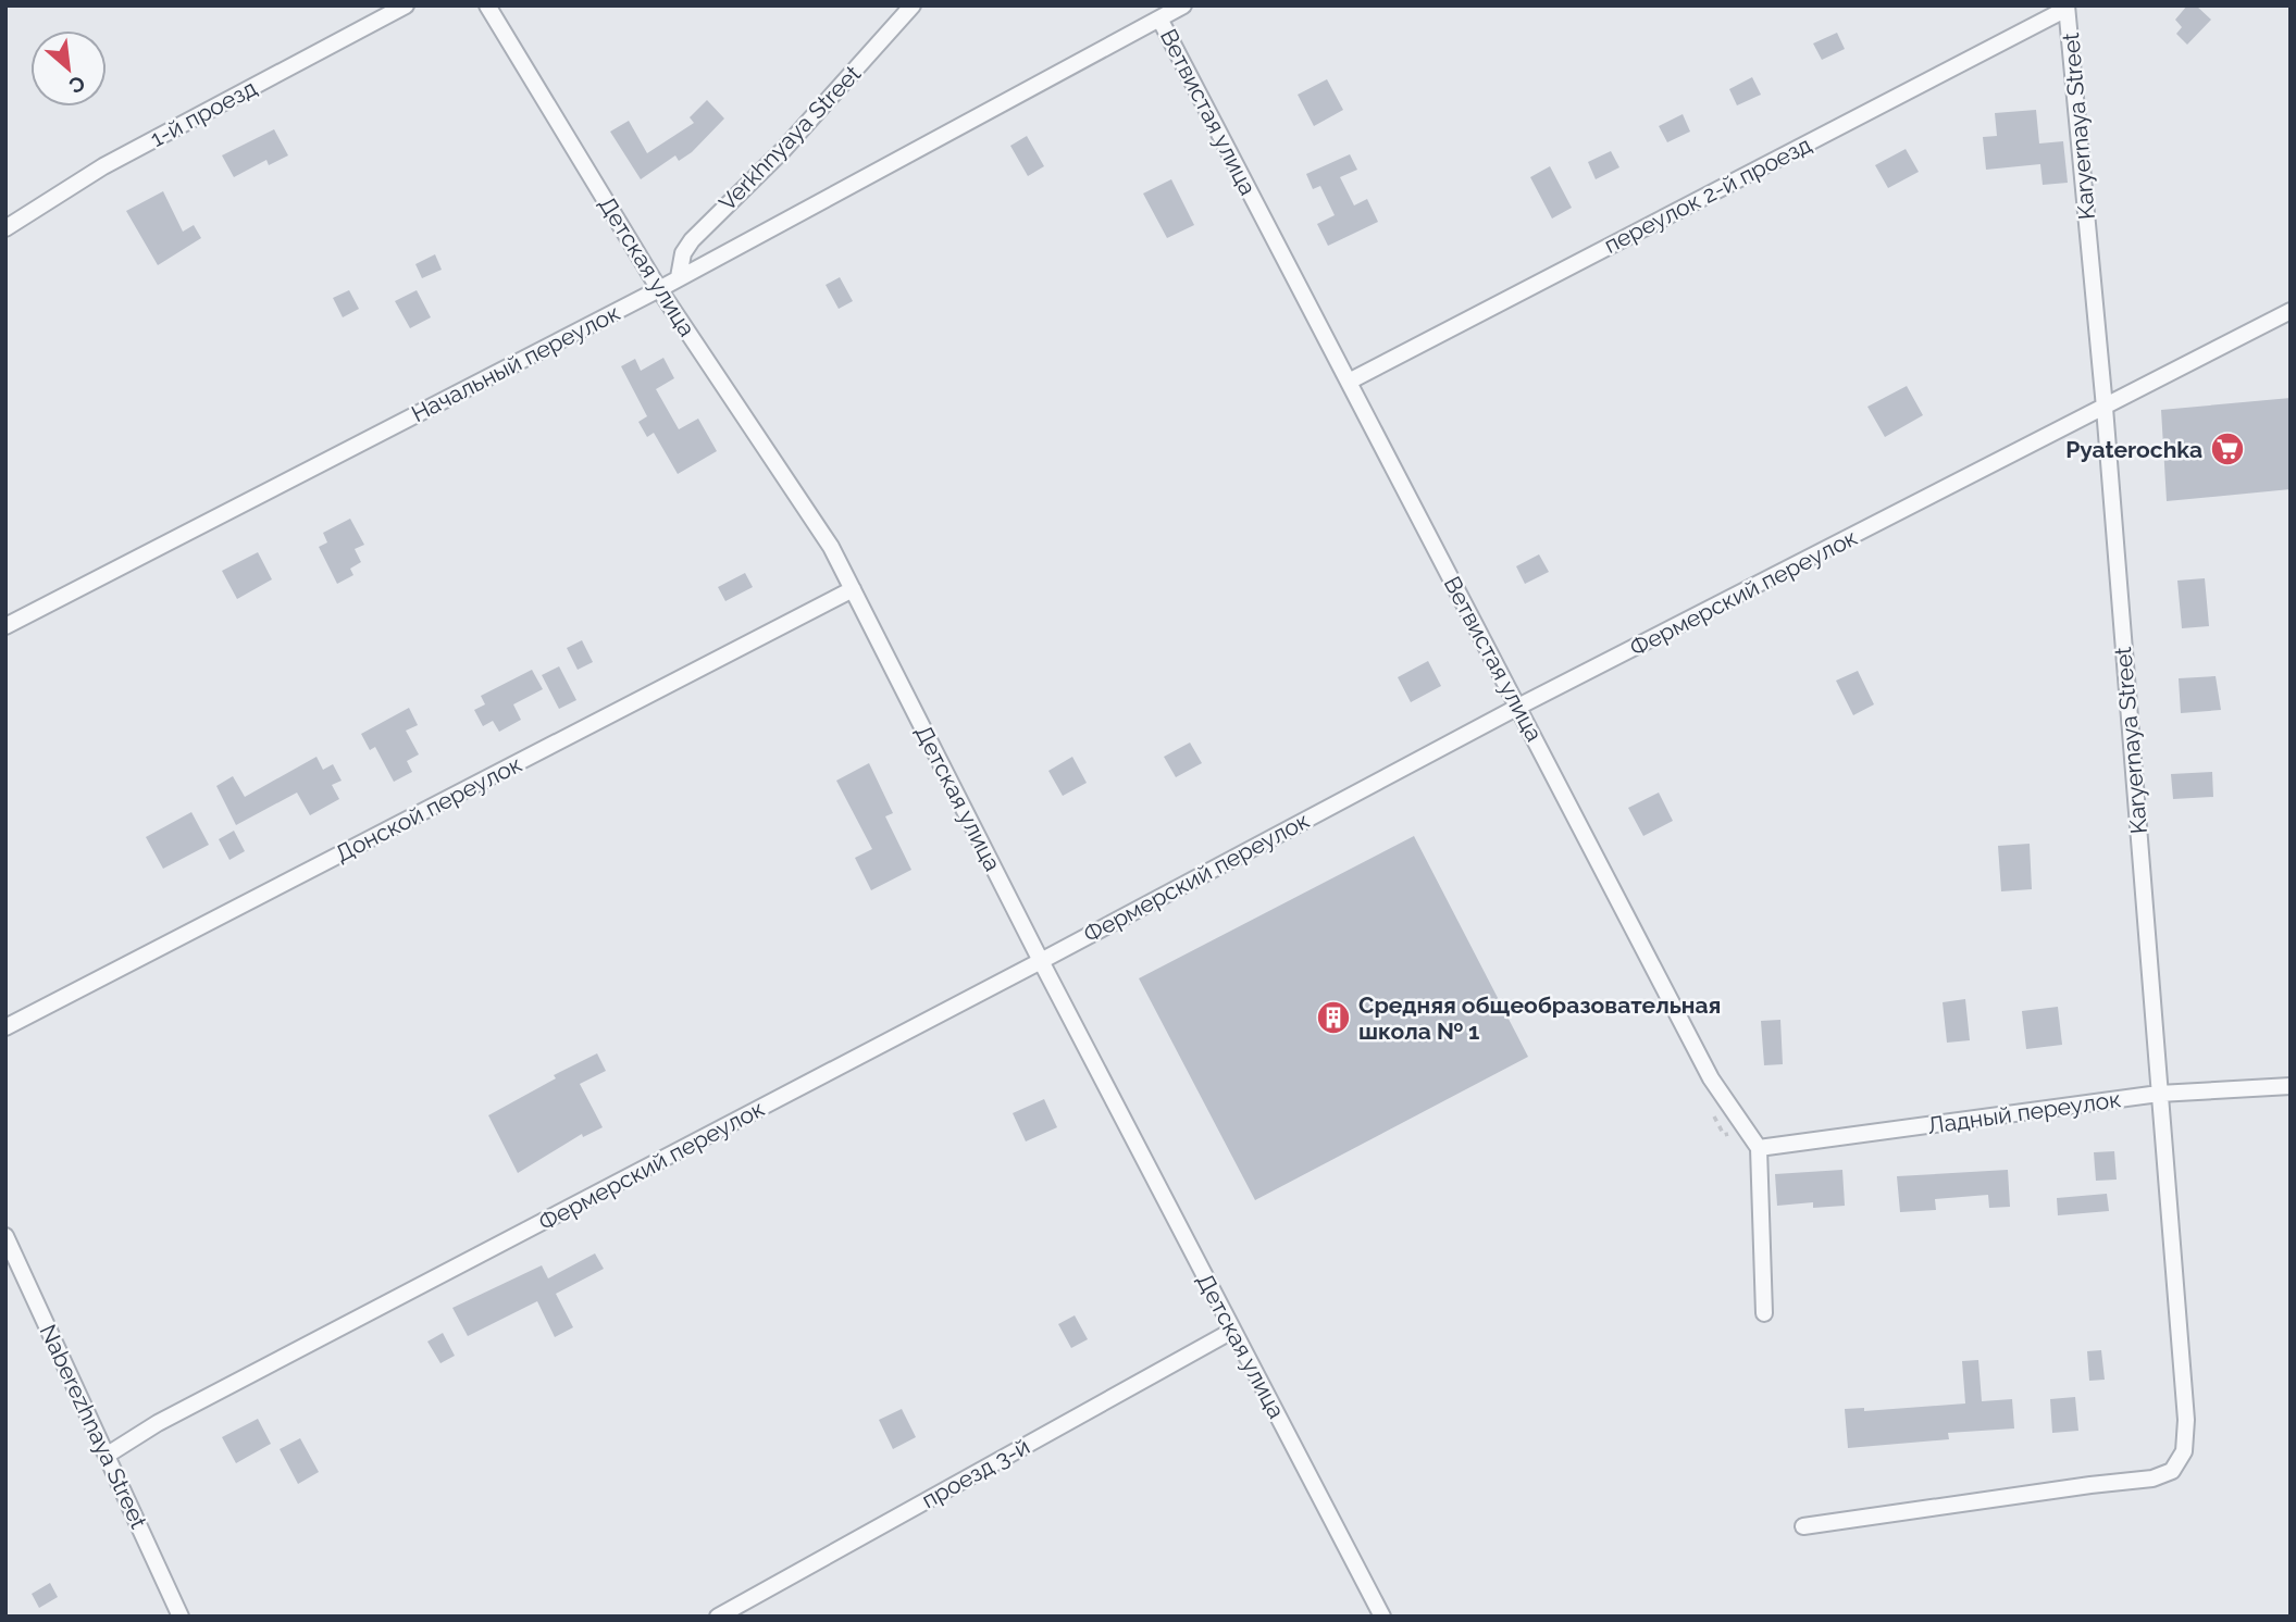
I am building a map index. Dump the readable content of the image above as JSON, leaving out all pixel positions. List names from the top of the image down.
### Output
{
  "streets": {
    "street": [
      "Ветвистая улица",
      "1-й проезд",
      "Karyernaya Street",
      "Verkhnyaya Street",
      "переулок 2-й проезд",
      "Детская улица",
      "Начальный переулок",
      "Фермерский переулок",
      "Донской переулок",
      "Ладный переулок",
      "Naberezhnaya Street",
      "проезд 3-й"
    ]
  },
  "crossings": [
    ["Ветвистая улица", "переулок 2-й проезд"],
    ["Ветвистая улица", "Начальный переулок"],
    ["Ветвистая улица", "Фермерский переулок"],
    ["Ветвистая улица", "Ладный переулок"],
    ["Karyernaya Street", "переулок 2-й проезд"],
    ["Karyernaya Street", "Фермерский переулок"],
    ["Karyernaya Street", "Ладный переулок"],
    ["Verkhnyaya Street", "Начальный переулок"],
    ["Детская улица", "Начальный переулок"],
    ["Детская улица", "Фермерский переулок"],
    ["Детская улица", "Донской переулок"],
    ["Детская улица", "проезд 3-й"],
    ["Фермерский переулок", "Naberezhnaya Street"]
  ],
  "places": {
    "supermarket": ["Pyaterochka"],
    "building": ["Средняя общеобразовательная школа № 1"]
  },
  "north": "bottom right"
}
